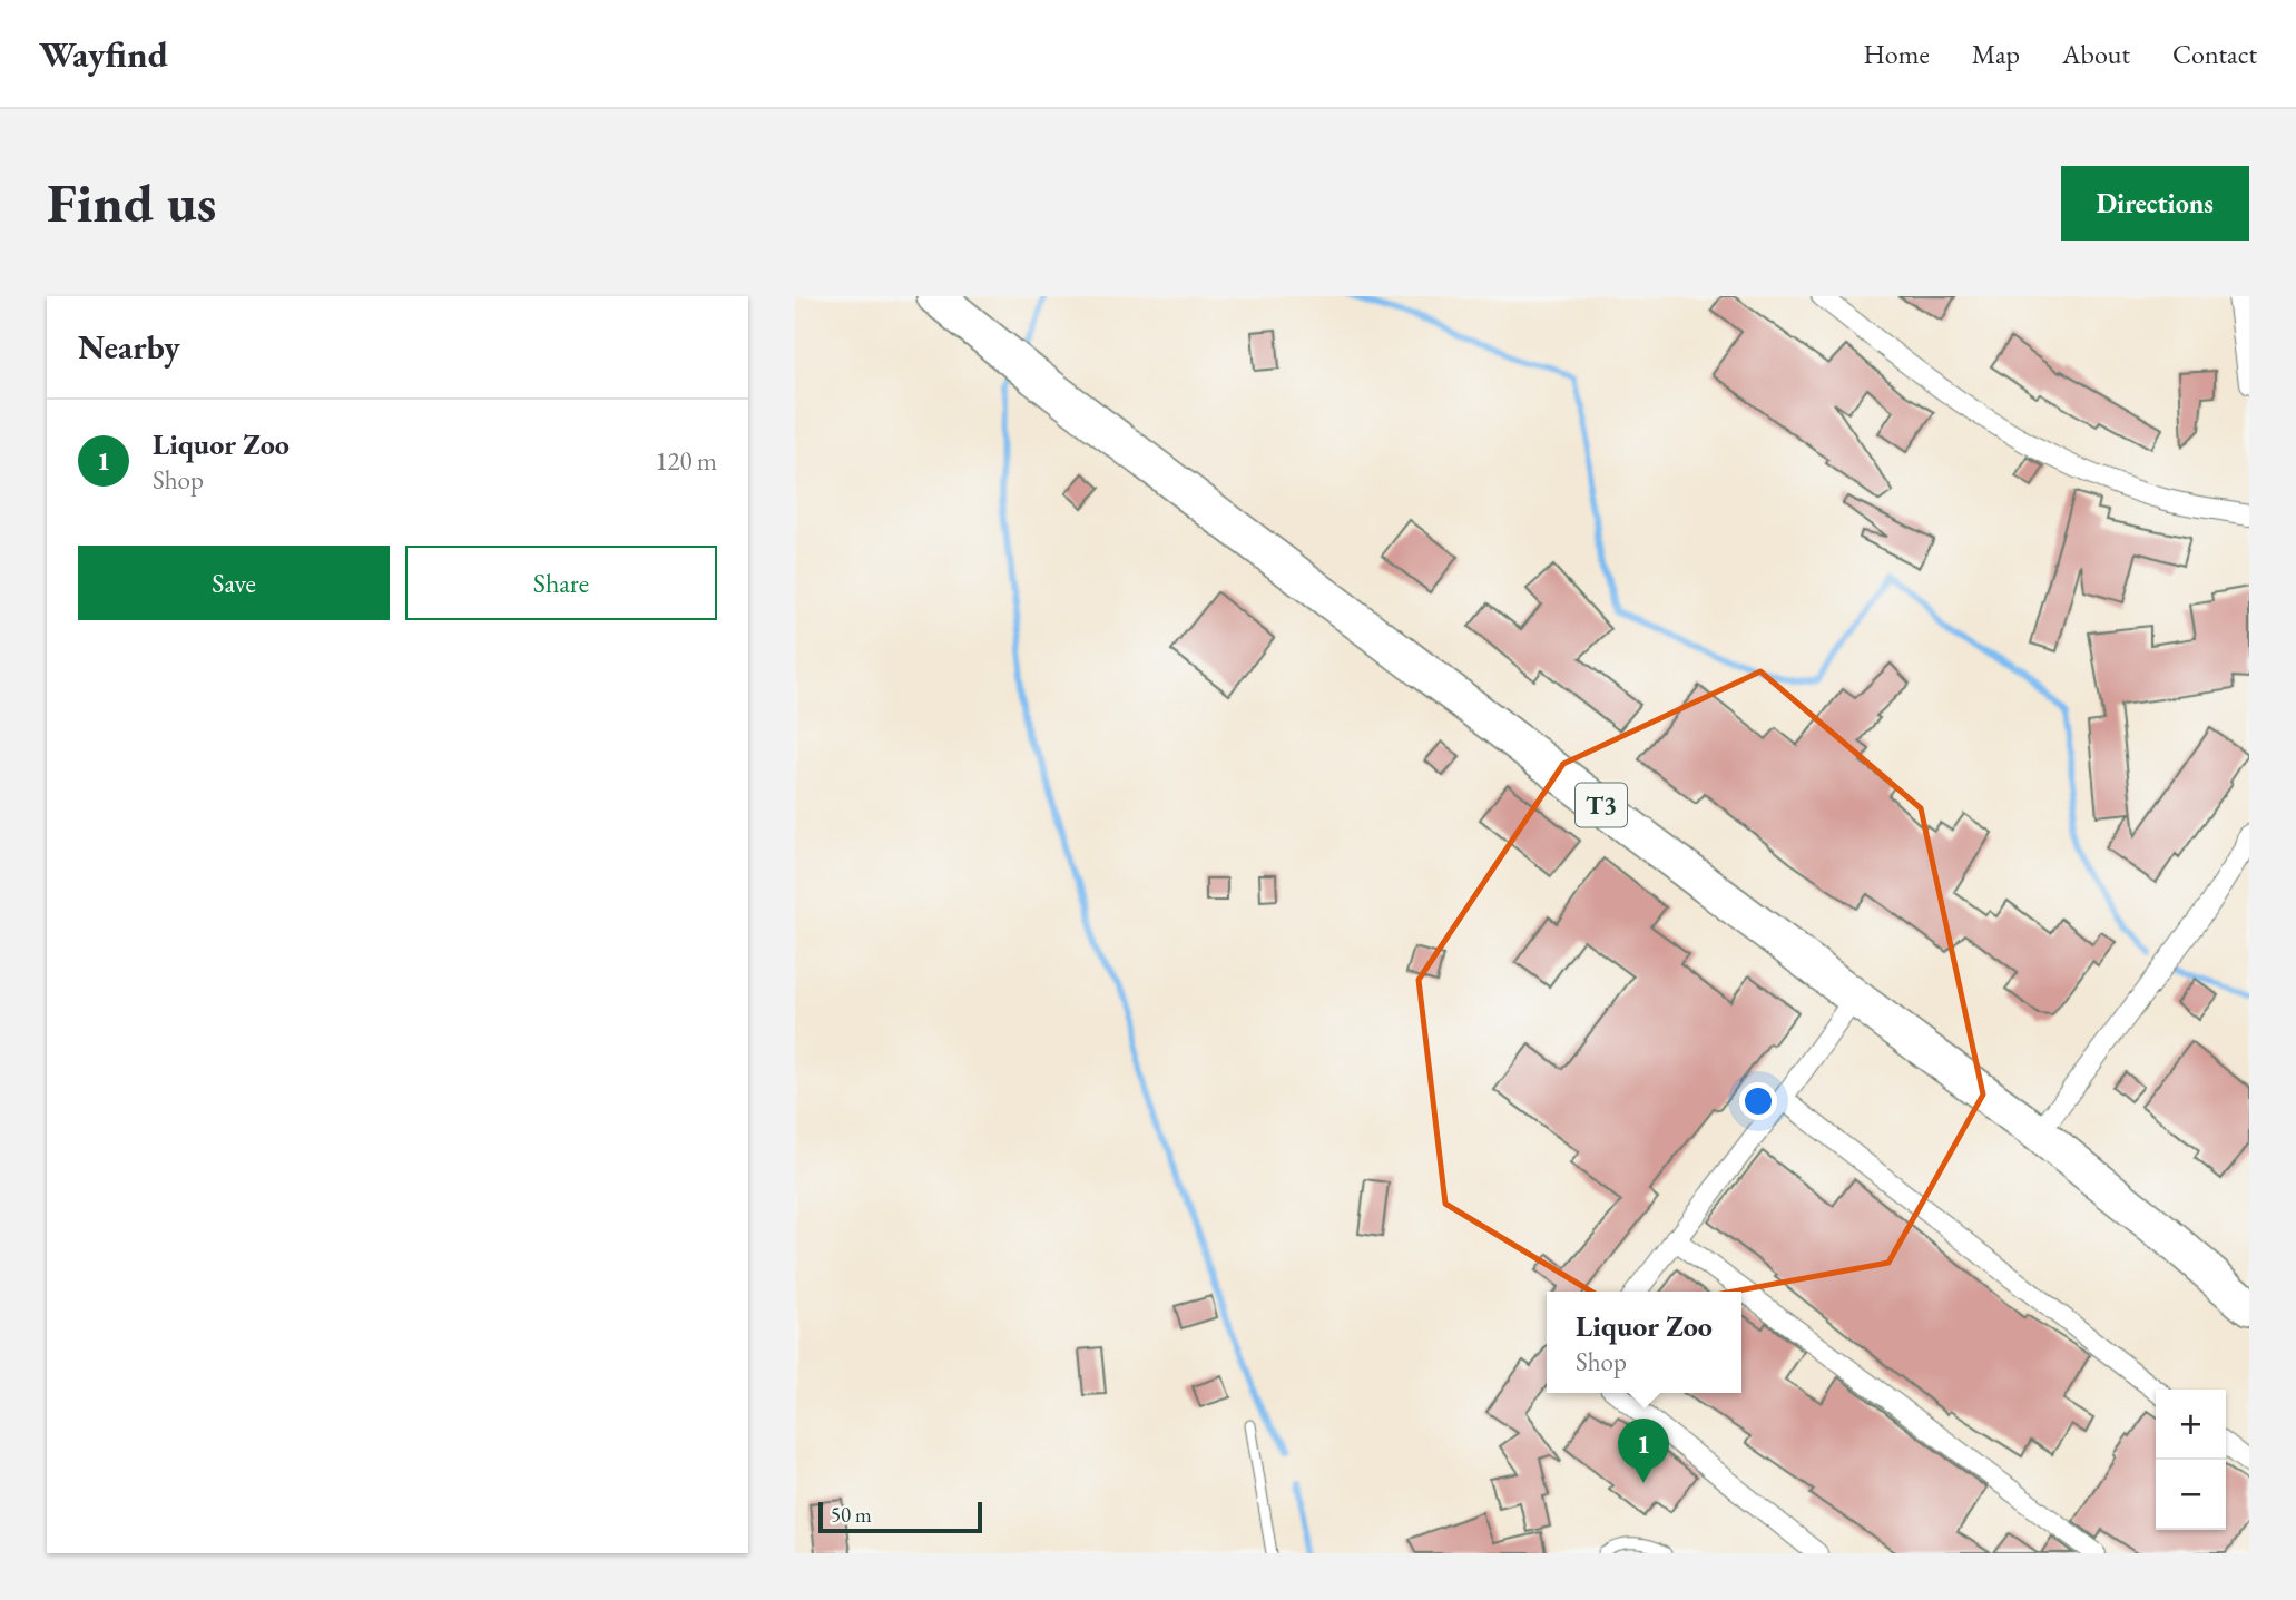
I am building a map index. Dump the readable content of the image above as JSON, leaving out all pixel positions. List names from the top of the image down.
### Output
{
  "streets": {
    "highway": ["T3"]
  },
  "scale_bar": "50 m",
  "page": {
    "header": "Wayfind",
    "nav": [
      "Home",
      "Map",
      "About",
      "Contact"
    ],
    "buttons": [
      "Directions",
      ["Save", "Share"]
    ],
    "title": "Find us",
    "heading": "Nearby",
    "list": [
      {
        "mark": "1",
        "name": "Liquor Zoo",
        "note": "Shop",
        "value": "120 m"
      }
    ],
    "popup": ["Liquor Zoo", "Shop"],
    "map_buttons": ["+", "−"],
    "pins": "1",
    "scale": "50 m"
  }
}
